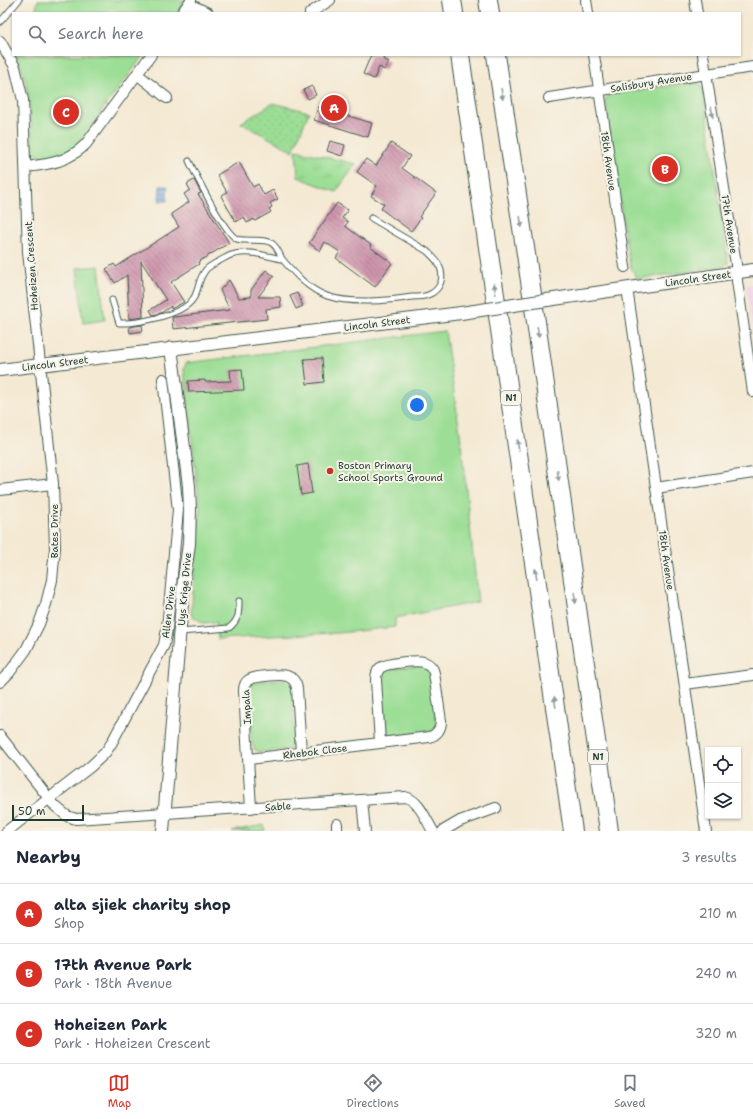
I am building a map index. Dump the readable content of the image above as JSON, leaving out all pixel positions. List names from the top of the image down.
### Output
{
  "streets": {
    "highway": ["N1"],
    "street": [
      "Salisbury Avenue",
      "18th Avenue",
      "17th Avenue",
      "Hoheizen Crescent",
      "Lincoln Street",
      "Bates Drive",
      "Uys Krige Drive",
      "Allen Drive",
      "Impala",
      "Rhebok Close",
      "Sable"
    ]
  },
  "crossings": [
    ["Salisbury Avenue", "18th Avenue"],
    ["Salisbury Avenue", "17th Avenue"],
    ["18th Avenue", "Lincoln Street"],
    ["17th Avenue", "Lincoln Street"],
    ["Hoheizen Crescent", "Lincoln Street"],
    ["Hoheizen Crescent", "Bates Drive"],
    ["Lincoln Street", "Bates Drive"],
    ["Lincoln Street", "Uys Krige Drive"],
    ["Uys Krige Drive", "Sable"],
    ["Allen Drive", "Sable"],
    ["Impala", "Rhebok Close"],
    ["Impala", "Sable"]
  ],
  "one_way": ["17th Avenue"],
  "places": ["Boston Primary School Sports Ground"],
  "scale_bar": "50 m",
  "page": {
    "search": "Search here",
    "pins": ["A", "C", "B"],
    "scale": "50 m",
    "heading": ["Nearby", "3 results"],
    "list": [
      {
        "mark": "A",
        "name": "alta sjiek charity shop",
        "note": "Shop",
        "value": "210 m"
      },
      {
        "mark": "B",
        "name": "17th Avenue Park",
        "note": "Park · 18th Avenue",
        "value": "240 m"
      },
      {
        "mark": "C",
        "name": "Hoheizen Park",
        "note": "Park · Hoheizen Crescent",
        "value": "320 m"
      }
    ],
    "nav": ["Map", "Directions", "Saved"]
  }
}
